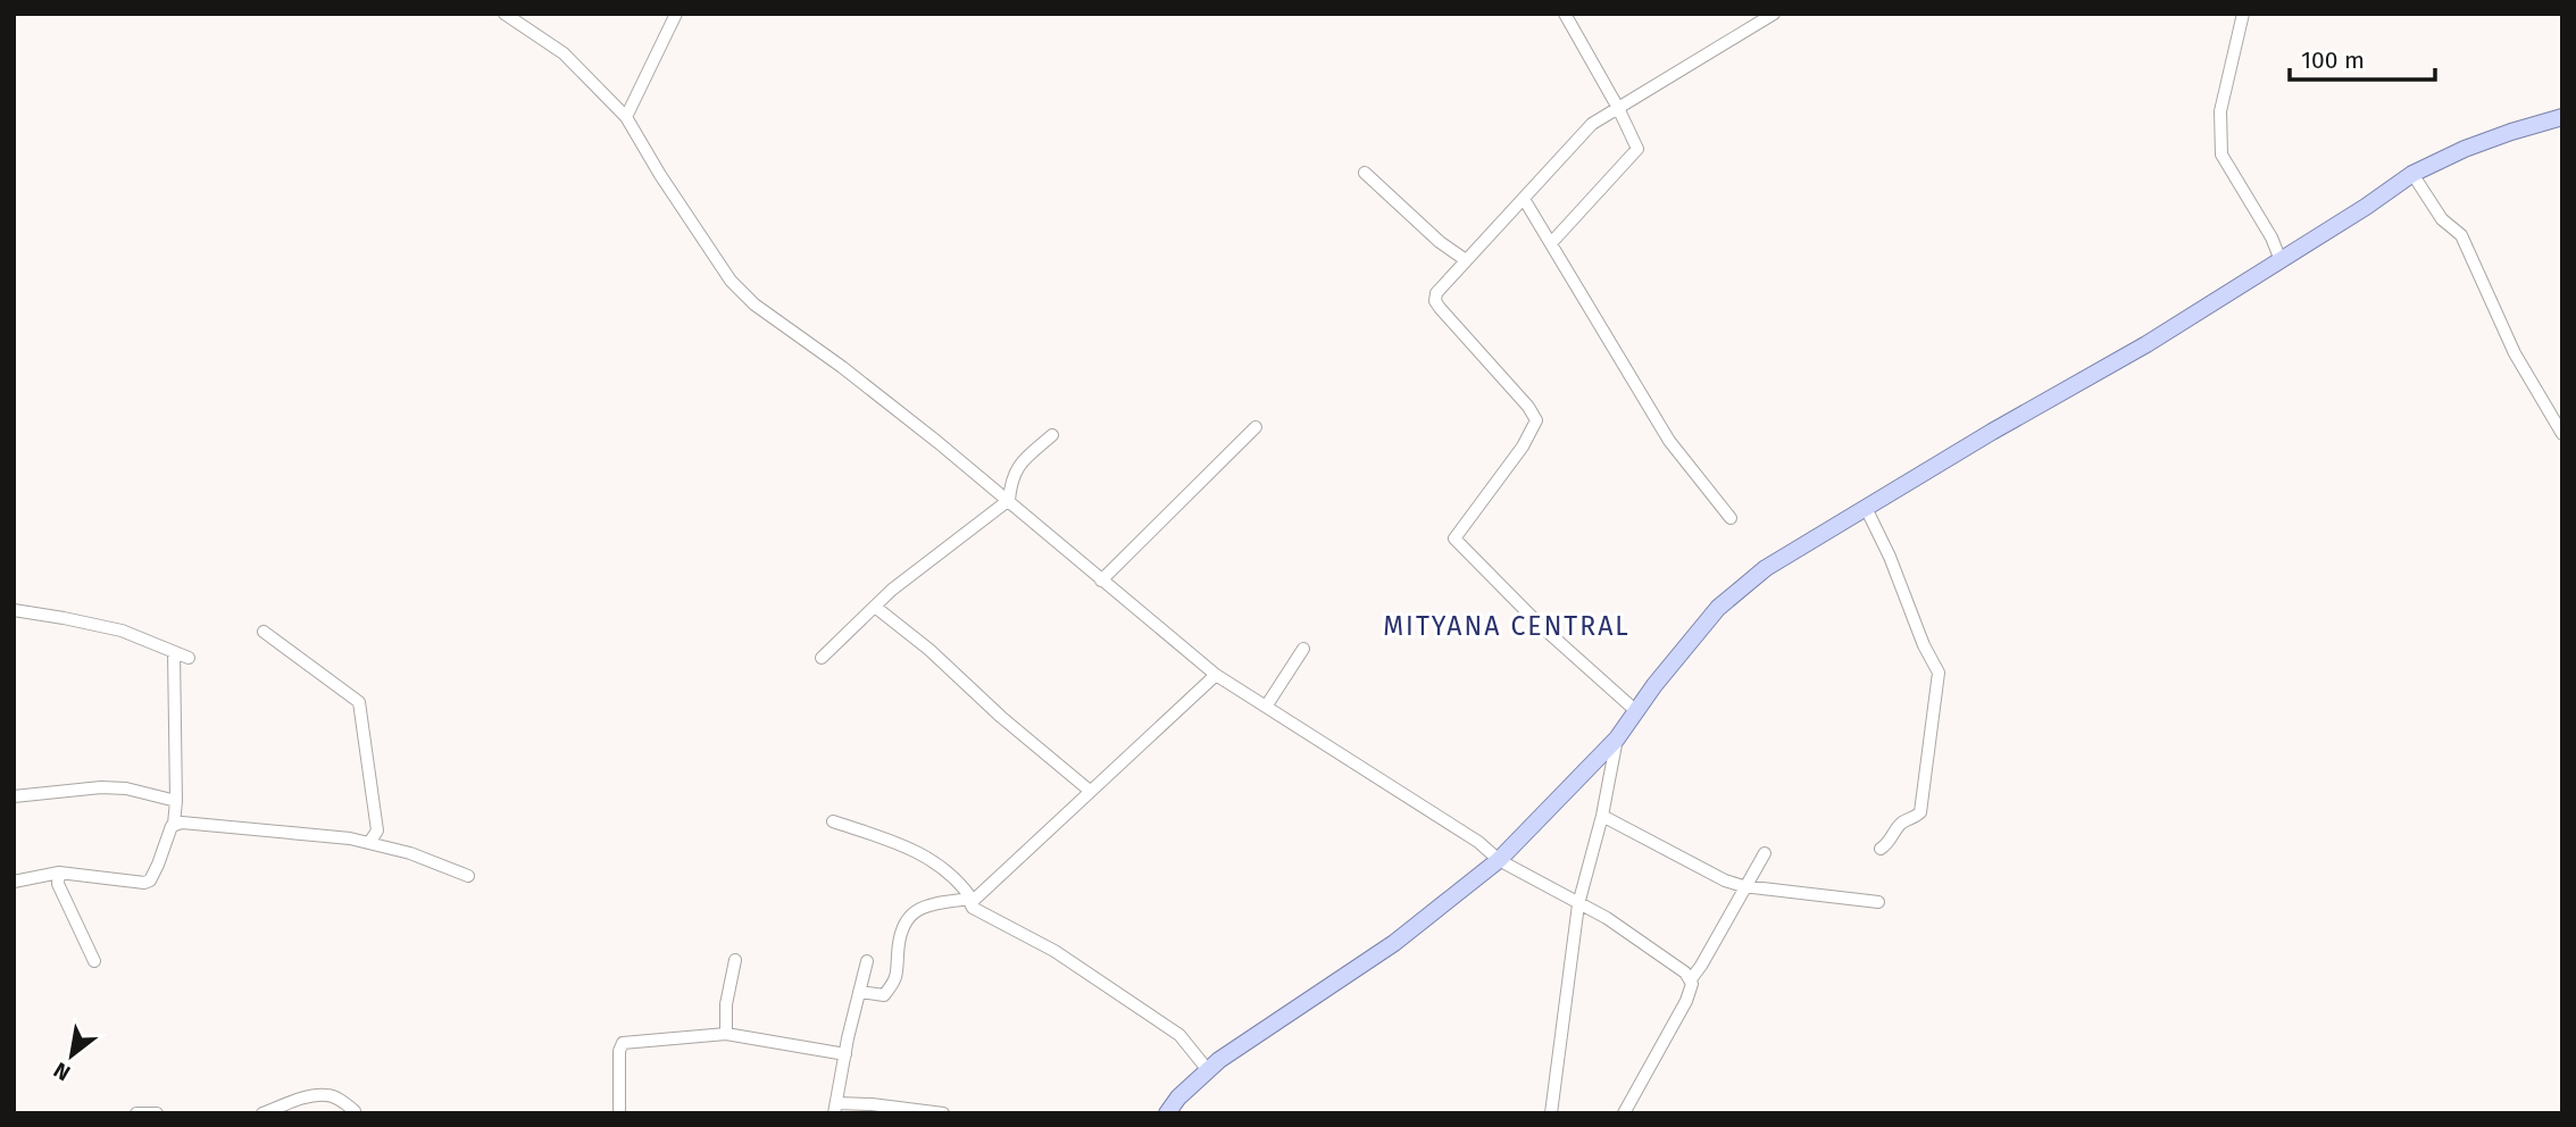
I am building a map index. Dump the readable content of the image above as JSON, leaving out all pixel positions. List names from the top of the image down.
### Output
{
  "districts": ["MITYANA CENTRAL"],
  "scale_bar": "100 m",
  "north": "bottom left"
}
